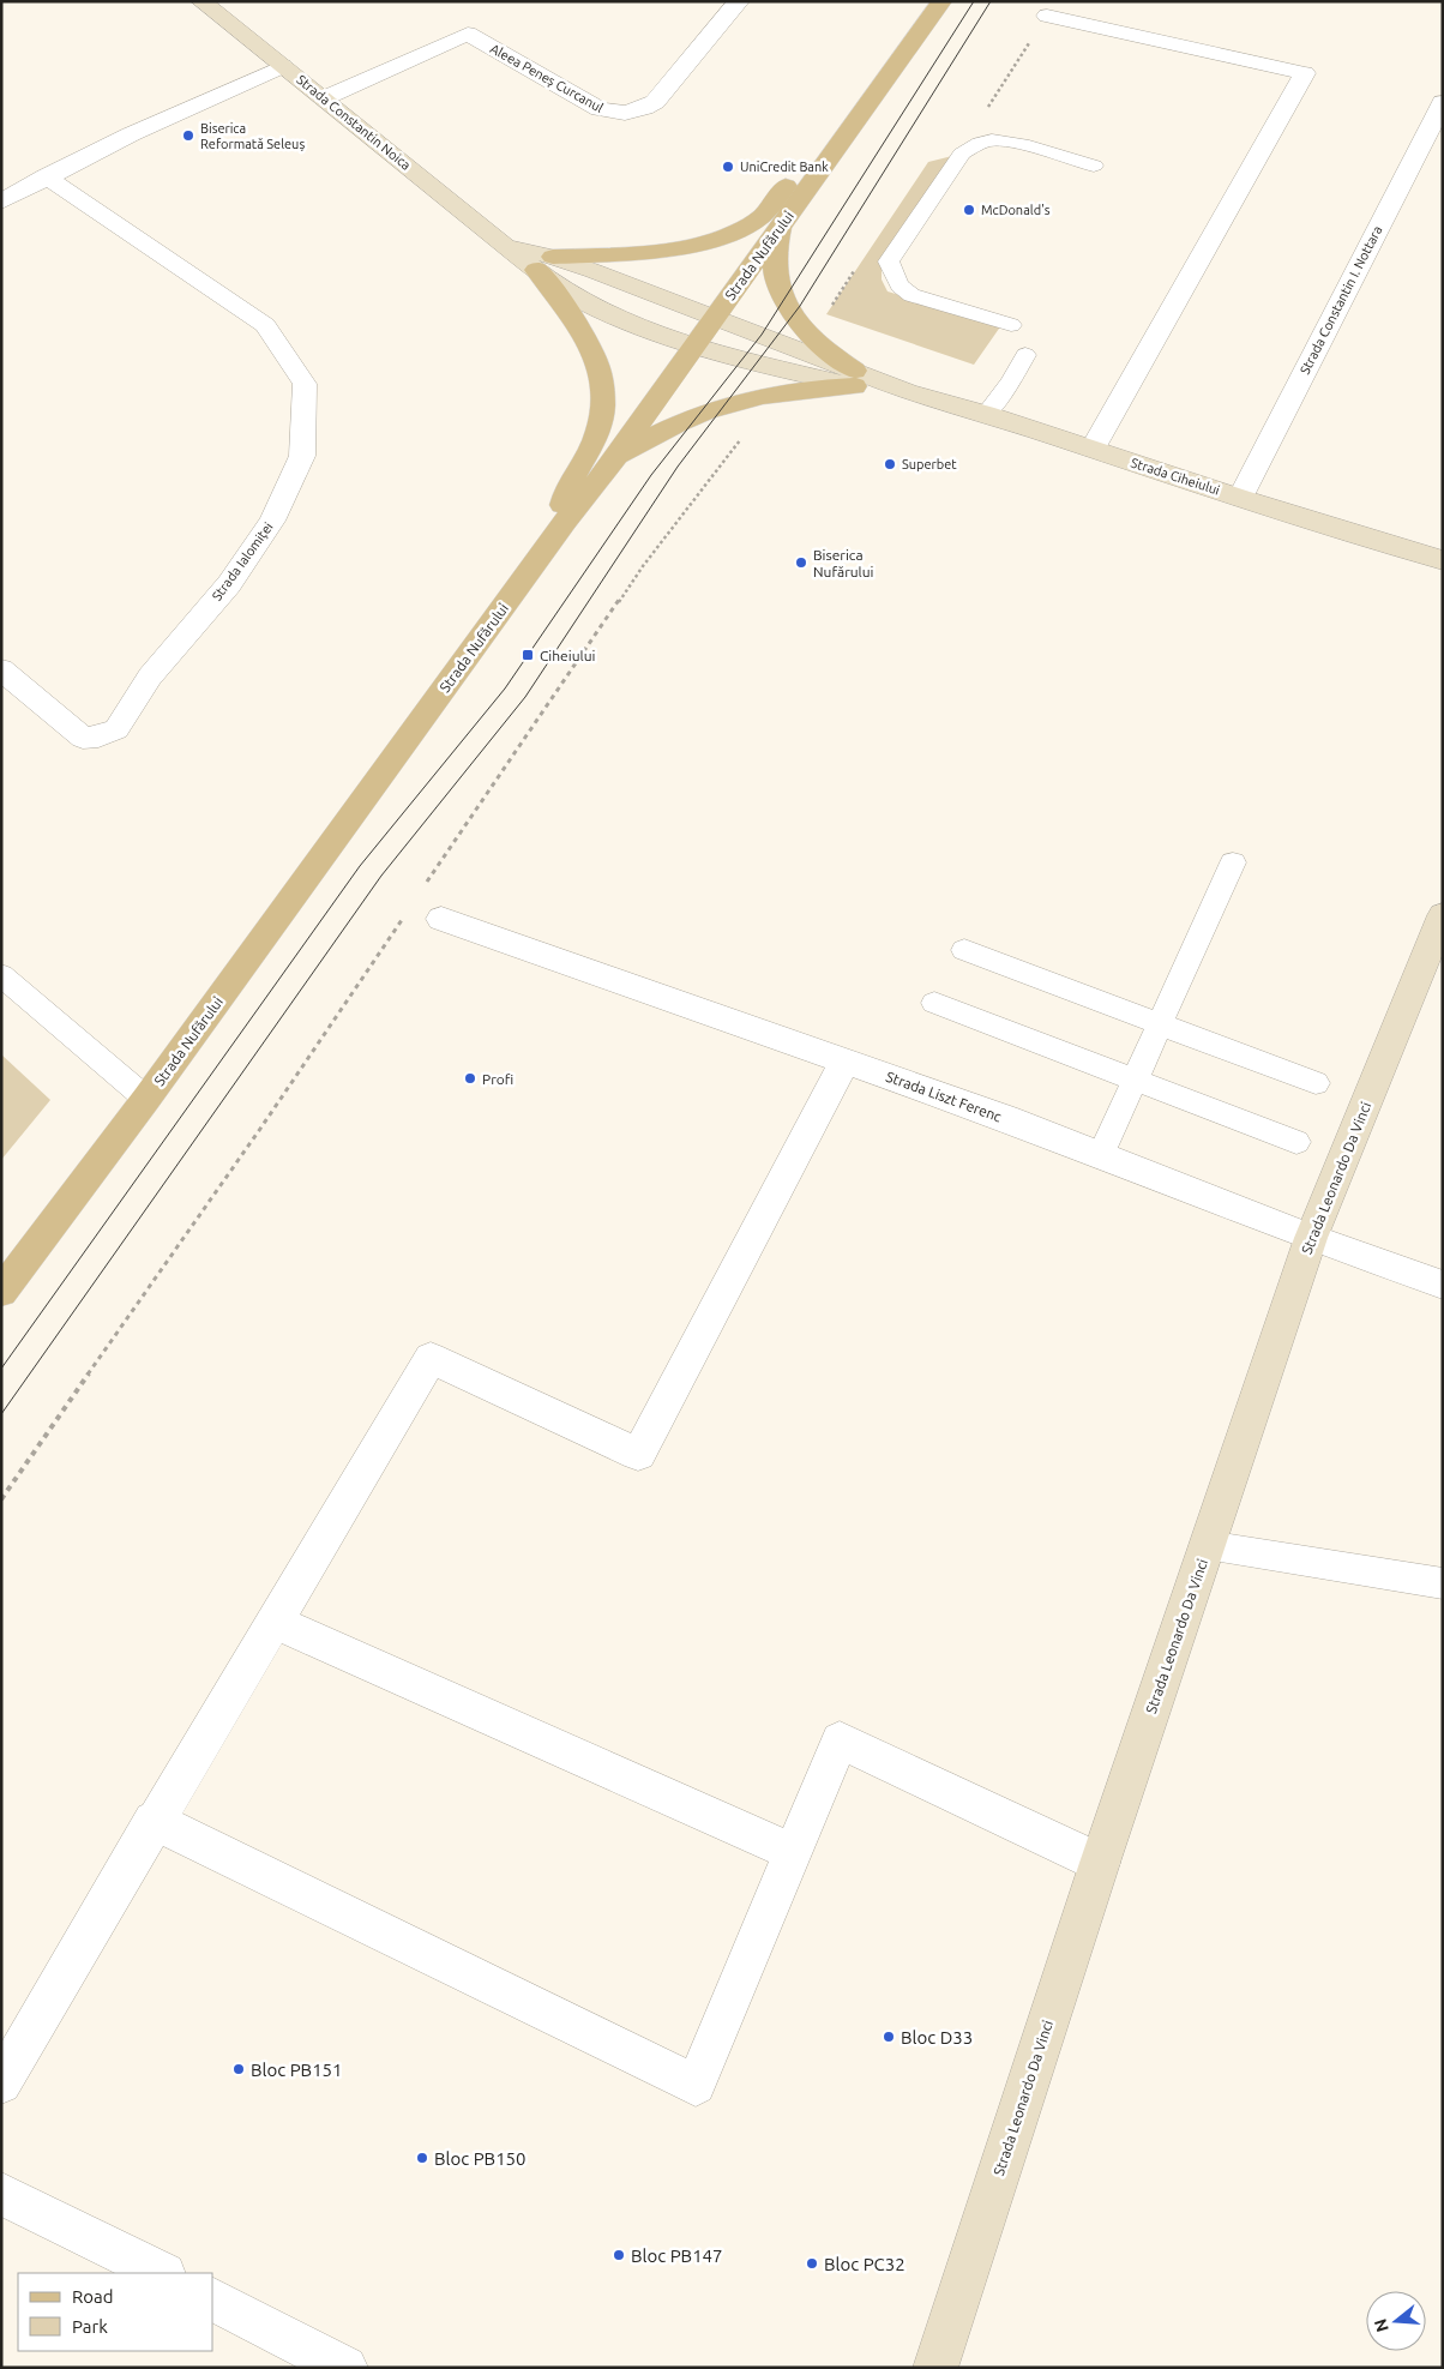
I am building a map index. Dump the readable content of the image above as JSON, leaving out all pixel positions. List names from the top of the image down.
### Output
{
  "streets": {
    "main road": ["Strada Nufărului"],
    "street": [
      "Aleea Peneș Curcanul",
      "Strada Constantin Noica",
      "Strada Constantin I. Nottara",
      "Strada Ciheiului",
      "Strada Ialomiței",
      "Strada Liszt Ferenc",
      "Strada Leonardo Da Vinci"
    ]
  },
  "crossings": [
    ["Aleea Peneș Curcanul", "Strada Constantin Noica"],
    ["Strada Constantin Noica", "Strada Nufărului"],
    ["Strada Constantin Noica", "Strada Ciheiului"],
    ["Strada Nufărului", "Strada Ciheiului"],
    ["Strada Constantin I. Nottara", "Strada Ciheiului"],
    ["Strada Liszt Ferenc", "Strada Leonardo Da Vinci"]
  ],
  "places": {
    "other": [
      "Biserica Reformată Seleuș",
      "UniCredit Bank",
      "McDonald's",
      "Superbet",
      "Biserica Nufărului",
      "Profi",
      "Bloc D33",
      "Bloc PB151",
      "Bloc PB150",
      "Bloc PB147",
      "Bloc PC32"
    ],
    "transit": ["Ciheiului"]
  },
  "legend": ["Road", "Park"],
  "north": "left"
}
